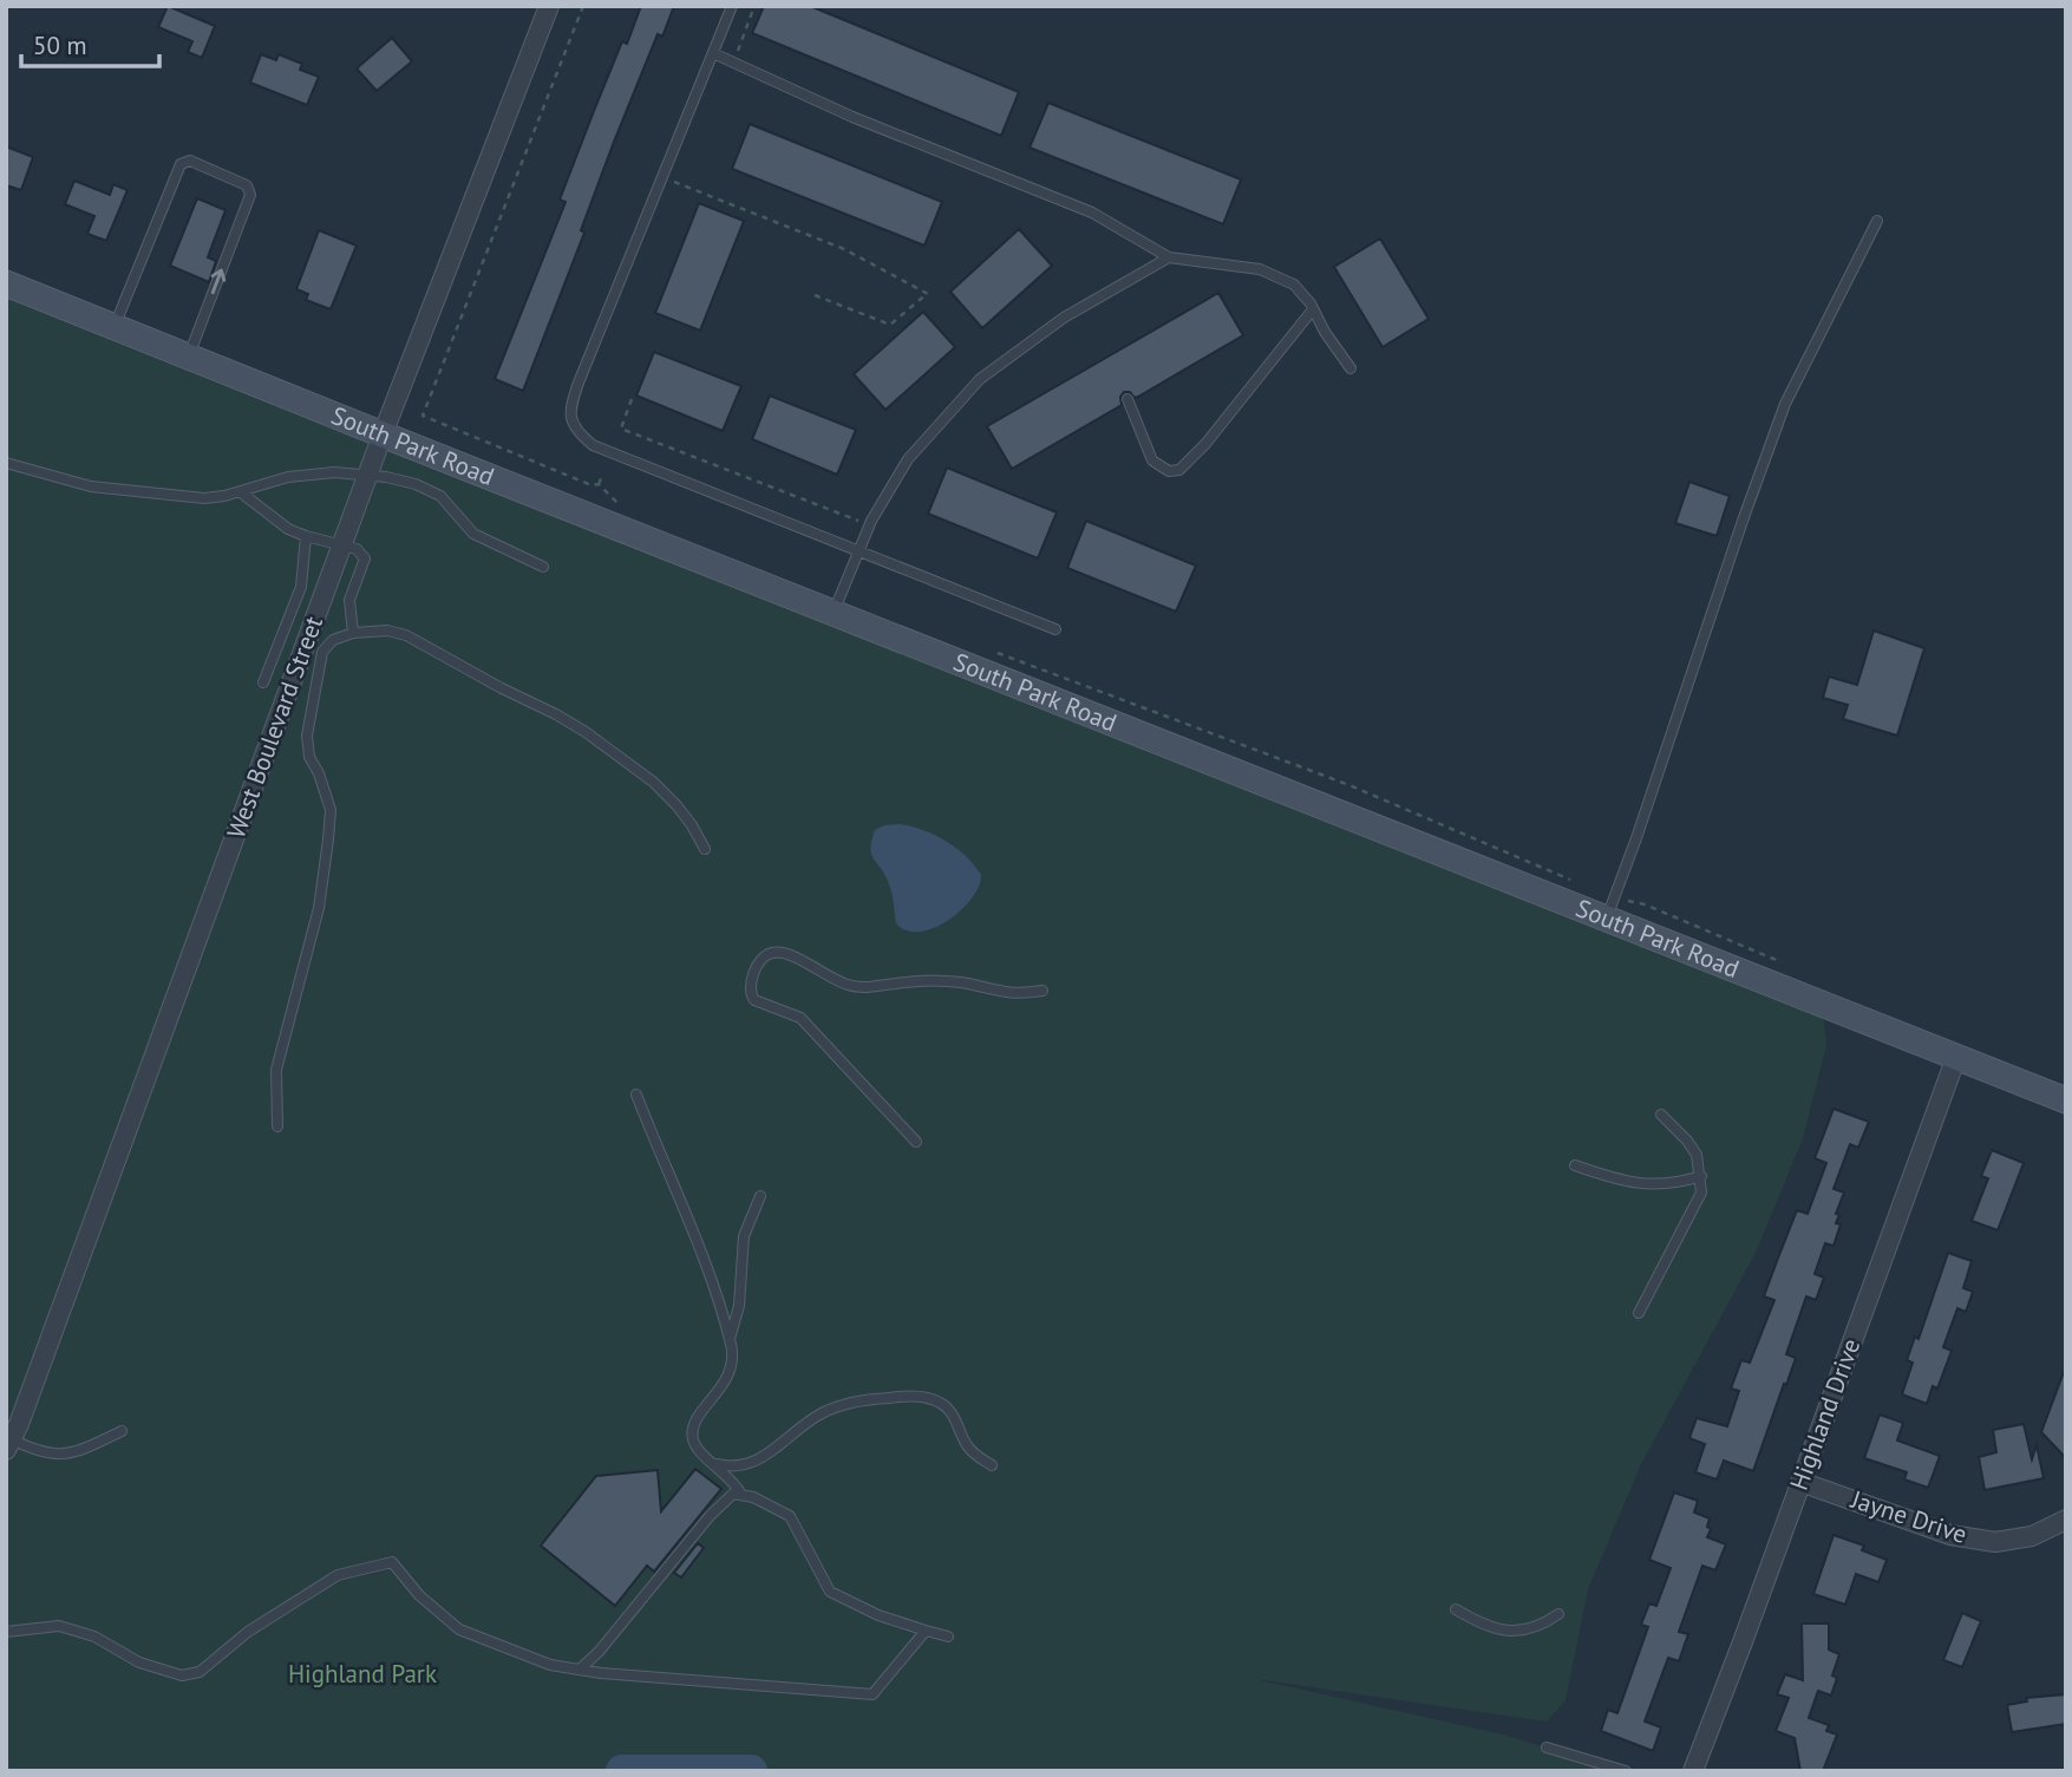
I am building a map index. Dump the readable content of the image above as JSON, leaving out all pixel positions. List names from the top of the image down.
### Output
{
  "streets": {
    "street": [
      "South Park Road",
      "West Boulevard Street",
      "Highland Drive",
      "Jayne Drive"
    ]
  },
  "crossings": [
    ["South Park Road", "West Boulevard Street"],
    ["South Park Road", "Highland Drive"],
    ["Highland Drive", "Jayne Drive"]
  ],
  "parks": ["Highland Park"],
  "scale_bar": "50 m"
}
